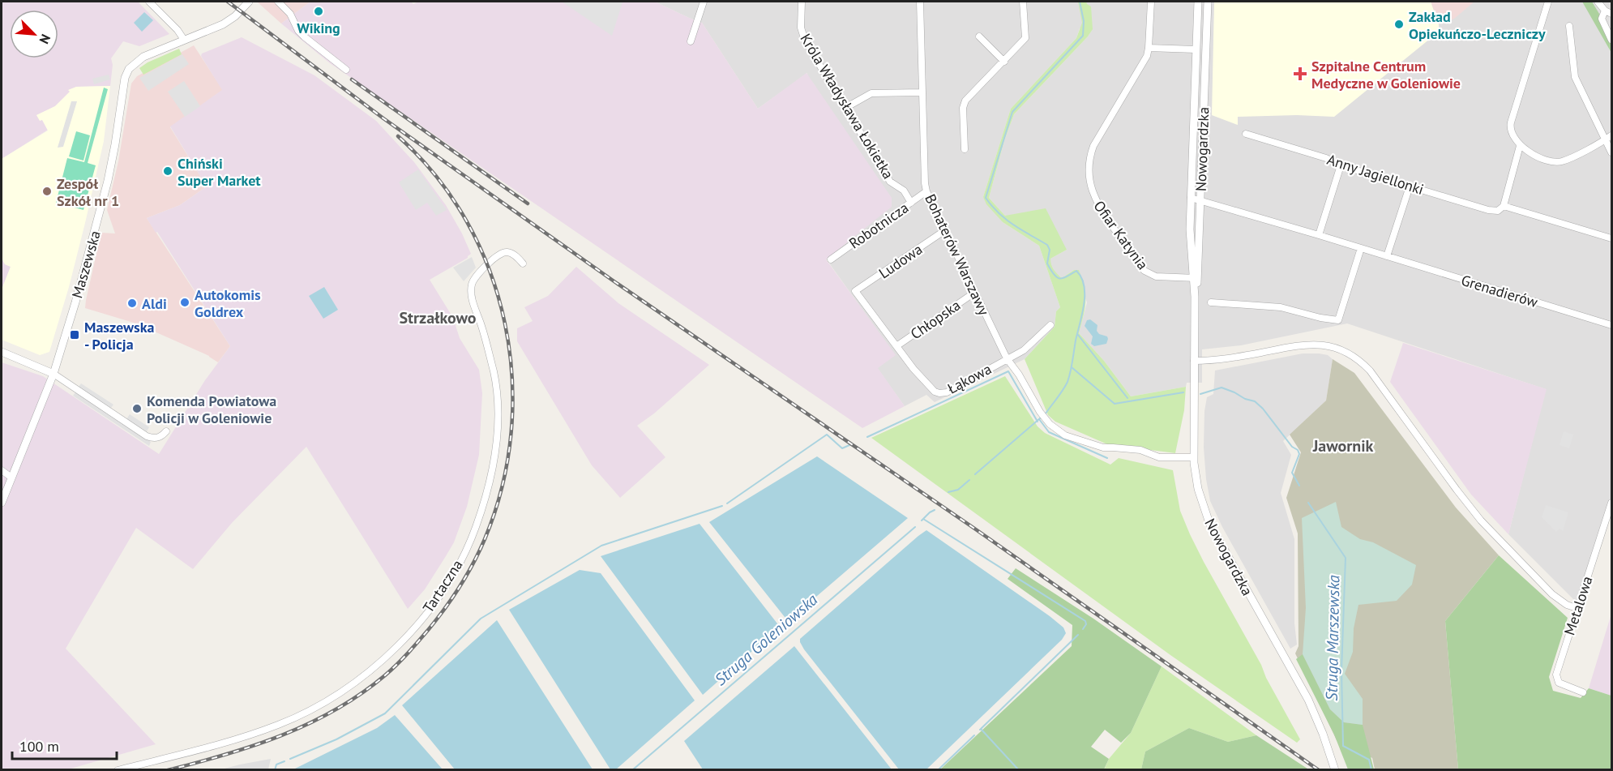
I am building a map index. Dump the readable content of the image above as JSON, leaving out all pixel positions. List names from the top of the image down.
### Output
{
  "streets": {
    "street": [
      "Króla Władysława Łokietka",
      "Nowogardzka",
      "Anny Jagiellonki",
      "Robotnicza",
      "Ofiar Katynia",
      "Bohaterów Warszawy",
      "Ludowa",
      "Maszewska",
      "Grenadierów",
      "Chłopska",
      "Łąkowa",
      "Tartaczna",
      "Metalowa"
    ]
  },
  "crossings": [
    ["Króla Władysława Łokietka", "Robotnicza"],
    ["Nowogardzka", "Ofiar Katynia"],
    ["Nowogardzka", "Bohaterów Warszawy"],
    ["Nowogardzka", "Grenadierów"],
    ["Robotnicza", "Bohaterów Warszawy"],
    ["Bohaterów Warszawy", "Ludowa"],
    ["Bohaterów Warszawy", "Chłopska"],
    ["Bohaterów Warszawy", "Łąkowa"],
    ["Ludowa", "Chłopska"],
    ["Ludowa", "Łąkowa"],
    ["Chłopska", "Łąkowa"]
  ],
  "districts": ["Strzałkowo", "Jawornik"],
  "water": ["Struga Marszewska", "Struga Goleniowska"],
  "places": {
    "other": [
      "Wiking",
      "Zakład Opiekuńczo-Leczniczy",
      "Chiński Super Market",
      "Zespół Szkół nr 1",
      "Autokomis Goldrex",
      "Aldi",
      "Komenda Powiatowa Policji w Goleniowie"
    ],
    "health": ["Szpitalne Centrum Medyczne w Goleniowie"],
    "transit": ["Maszewska - Policja"]
  },
  "scale_bar": "100 m",
  "north": "bottom right"
}
